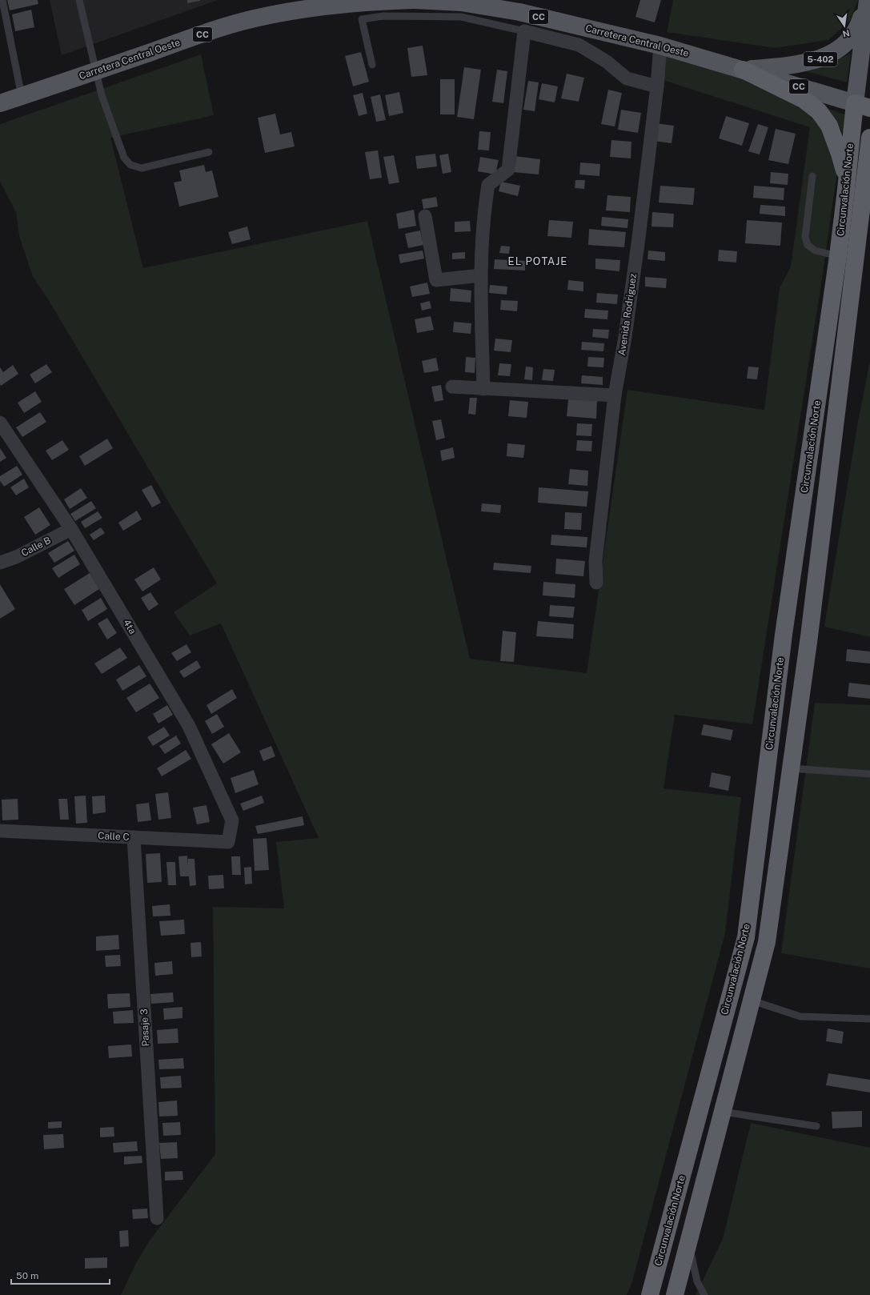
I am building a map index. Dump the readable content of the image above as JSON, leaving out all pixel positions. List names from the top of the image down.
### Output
{
  "streets": {
    "highway": ["Circunvalación Norte"],
    "main road": ["CC", "Carretera Central Oeste", "5-402"],
    "street": [
      "Avenida Rodriguez",
      "Calle B",
      "4ta",
      "Calle C",
      "Pasaje 3"
    ]
  },
  "crossings": [
    ["Carretera Central Oeste", "5-402"],
    ["Carretera Central Oeste", "Circunvalación Norte"],
    ["Carretera Central Oeste", "Avenida Rodriguez"],
    ["Calle B", "4ta"],
    ["4ta", "Calle C"],
    ["Calle C", "Pasaje 3"]
  ],
  "districts": ["EL POTAJE"],
  "scale_bar": "50 m",
  "north": "bottom"
}
